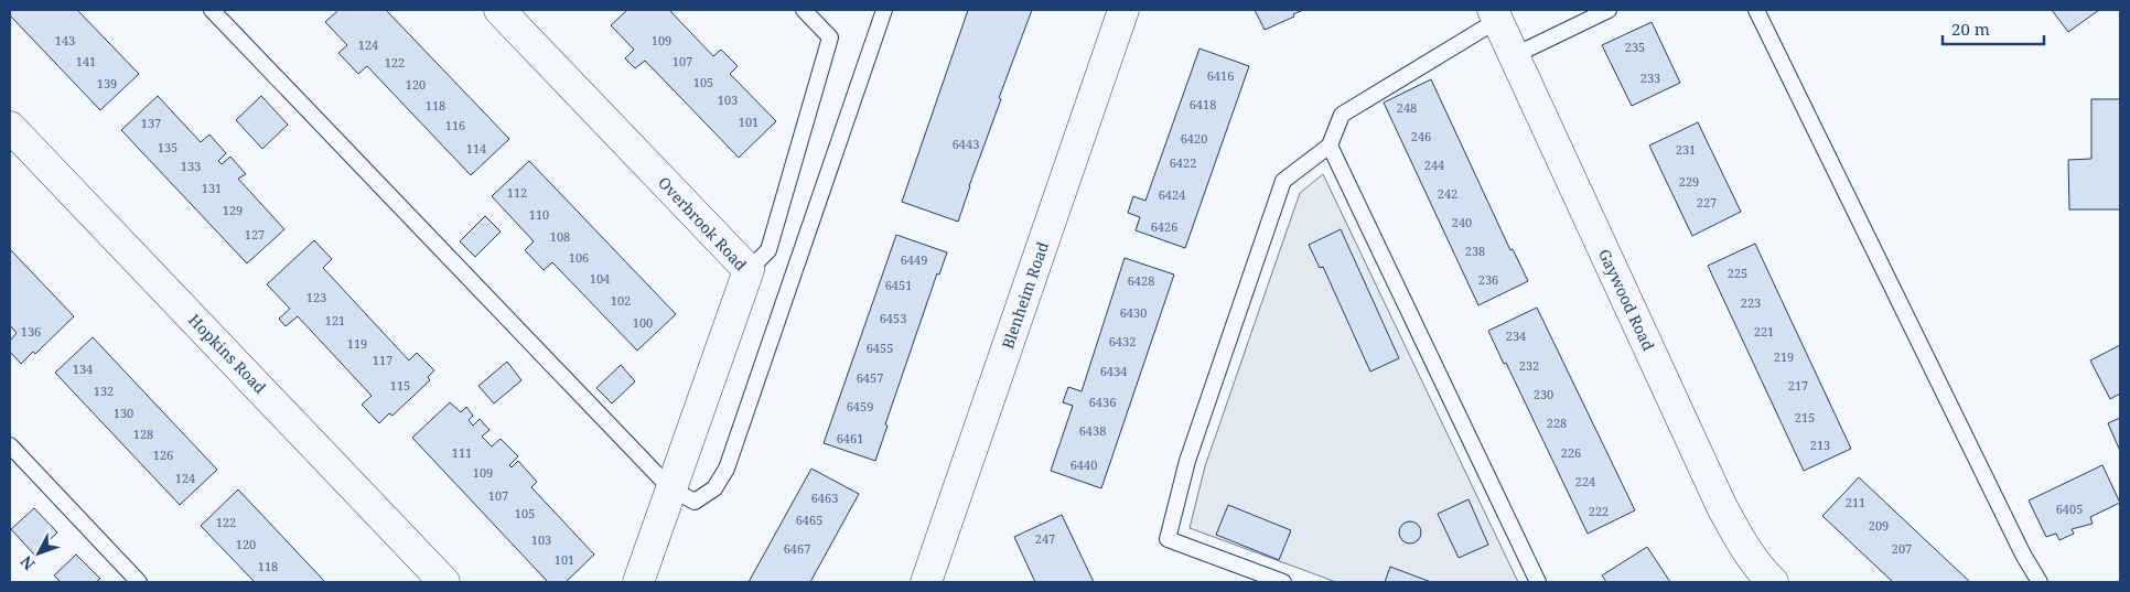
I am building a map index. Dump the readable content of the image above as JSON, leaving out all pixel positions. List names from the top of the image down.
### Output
{
  "streets": {
    "street": [
      "Overbrook Road",
      "Blenheim Road",
      "Gaywood Road",
      "Hopkins Road"
    ]
  },
  "house_numbers": [
    "143",
    "109",
    "124",
    "235",
    "141",
    "107",
    "122",
    "6416",
    "233",
    "105",
    "139",
    "120",
    "103",
    "6418",
    "118",
    "248",
    "101",
    "137",
    "116",
    "246",
    "6420",
    "6443",
    "135",
    "114",
    "231",
    "6422",
    "244",
    "133",
    "229",
    "131",
    "112",
    "242",
    "6424",
    "227",
    "129",
    "110",
    "240",
    "6426",
    "127",
    "108",
    "238",
    "106",
    "6449",
    "225",
    "104",
    "236",
    "6428",
    "6451",
    "123",
    "102",
    "223",
    "6430",
    "6453",
    "121",
    "100",
    "136",
    "221",
    "234",
    "6432",
    "119",
    "6455",
    "219",
    "117",
    "232",
    "134",
    "6434",
    "6457",
    "115",
    "217",
    "132",
    "230",
    "6436",
    "6459",
    "130",
    "215",
    "228",
    "6438",
    "128",
    "6461",
    "213",
    "111",
    "226",
    "126",
    "6440",
    "109",
    "124",
    "224",
    "107",
    "6463",
    "211",
    "6405",
    "222",
    "105",
    "6465",
    "122",
    "209",
    "247",
    "103",
    "120",
    "6467",
    "207",
    "101",
    "118"
  ],
  "scale_bar": "20 m",
  "north": "bottom left"
}
